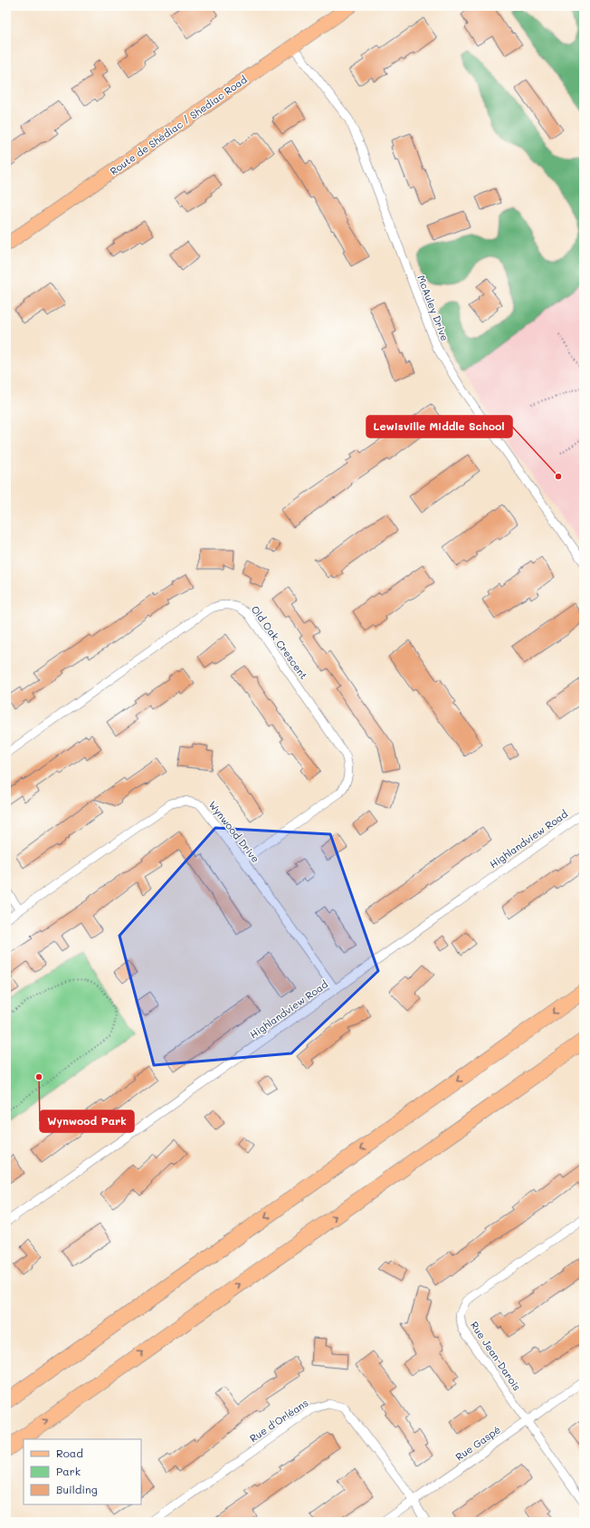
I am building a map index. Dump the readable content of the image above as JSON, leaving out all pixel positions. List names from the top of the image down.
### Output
{
  "streets": {
    "main road": ["Route de Shédiac / Shediac Road"],
    "street": [
      "McAuley Drive",
      "Old Oak Crescent",
      "Wynwood Drive",
      "Highlandview Road",
      "Rue Jean-Darois",
      "Rue d'Orléans",
      "Rue Gaspé"
    ]
  },
  "crossings": [
    ["Route de Shédiac / Shediac Road", "McAuley Drive"],
    ["Old Oak Crescent", "Wynwood Drive"],
    ["Wynwood Drive", "Highlandview Road"],
    ["Rue Jean-Darois", "Rue Gaspé"],
    ["Rue d'Orléans", "Rue Gaspé"]
  ],
  "places": ["Lewisville Middle School", "Wynwood Park"],
  "legend": ["Road", "Park", "Building"]
}
